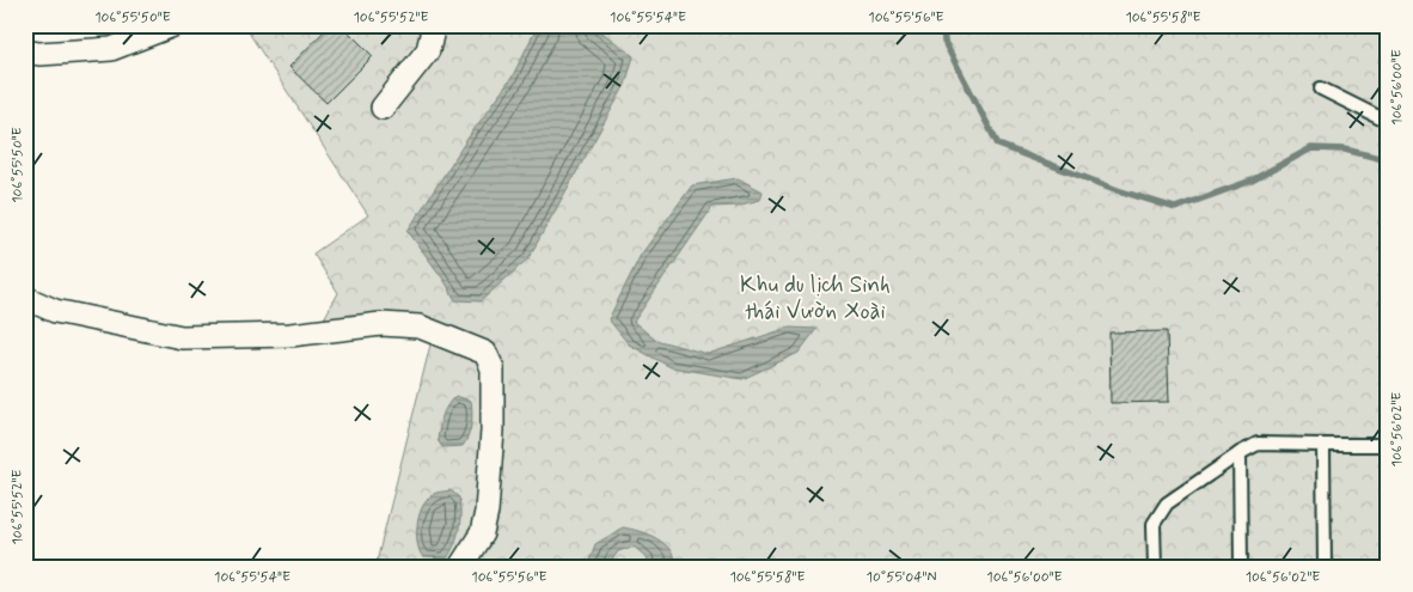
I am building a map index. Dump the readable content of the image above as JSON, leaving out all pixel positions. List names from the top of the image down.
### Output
{
  "parks": ["Khu du lịch Sinh thái Vườn Xoài"],
  "coordinates": [
    "106°55'50\"E",
    "106°55'52\"E",
    "106°55'54\"E",
    "106°55'56\"E",
    "106°55'58\"E",
    "106°56'00\"E",
    "106°56'02\"E",
    "10°55'04\"N"
  ]
}
